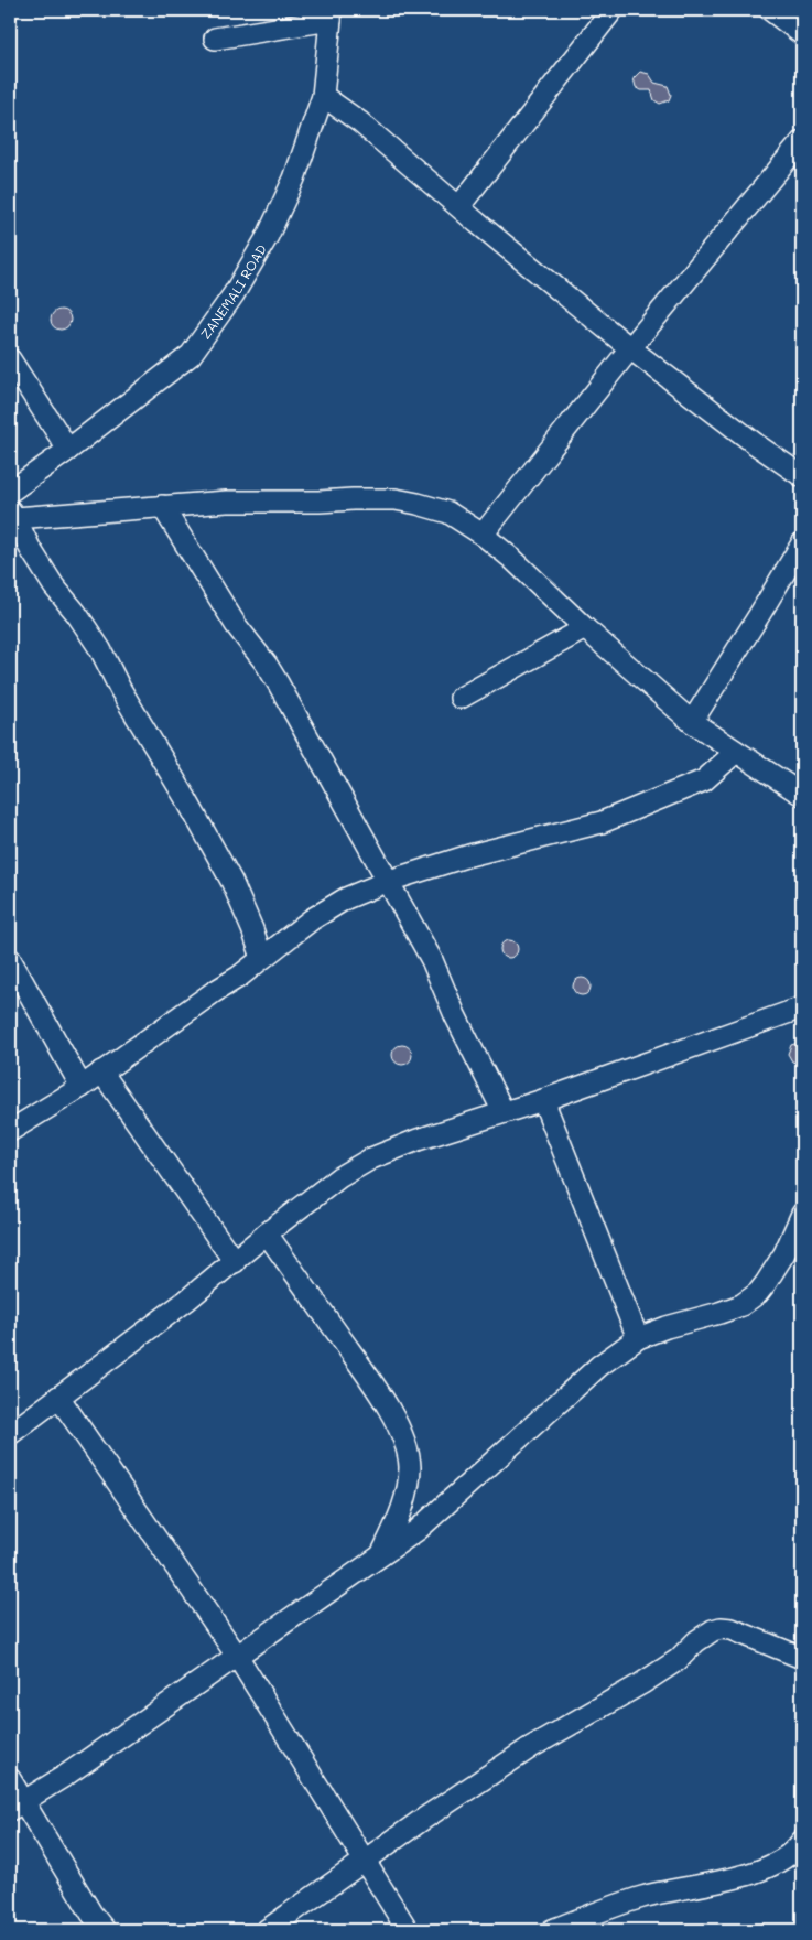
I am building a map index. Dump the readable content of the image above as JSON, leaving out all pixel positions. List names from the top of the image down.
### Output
{
  "streets": {
    "street": ["ZANEMALI ROAD"]
  }
}
